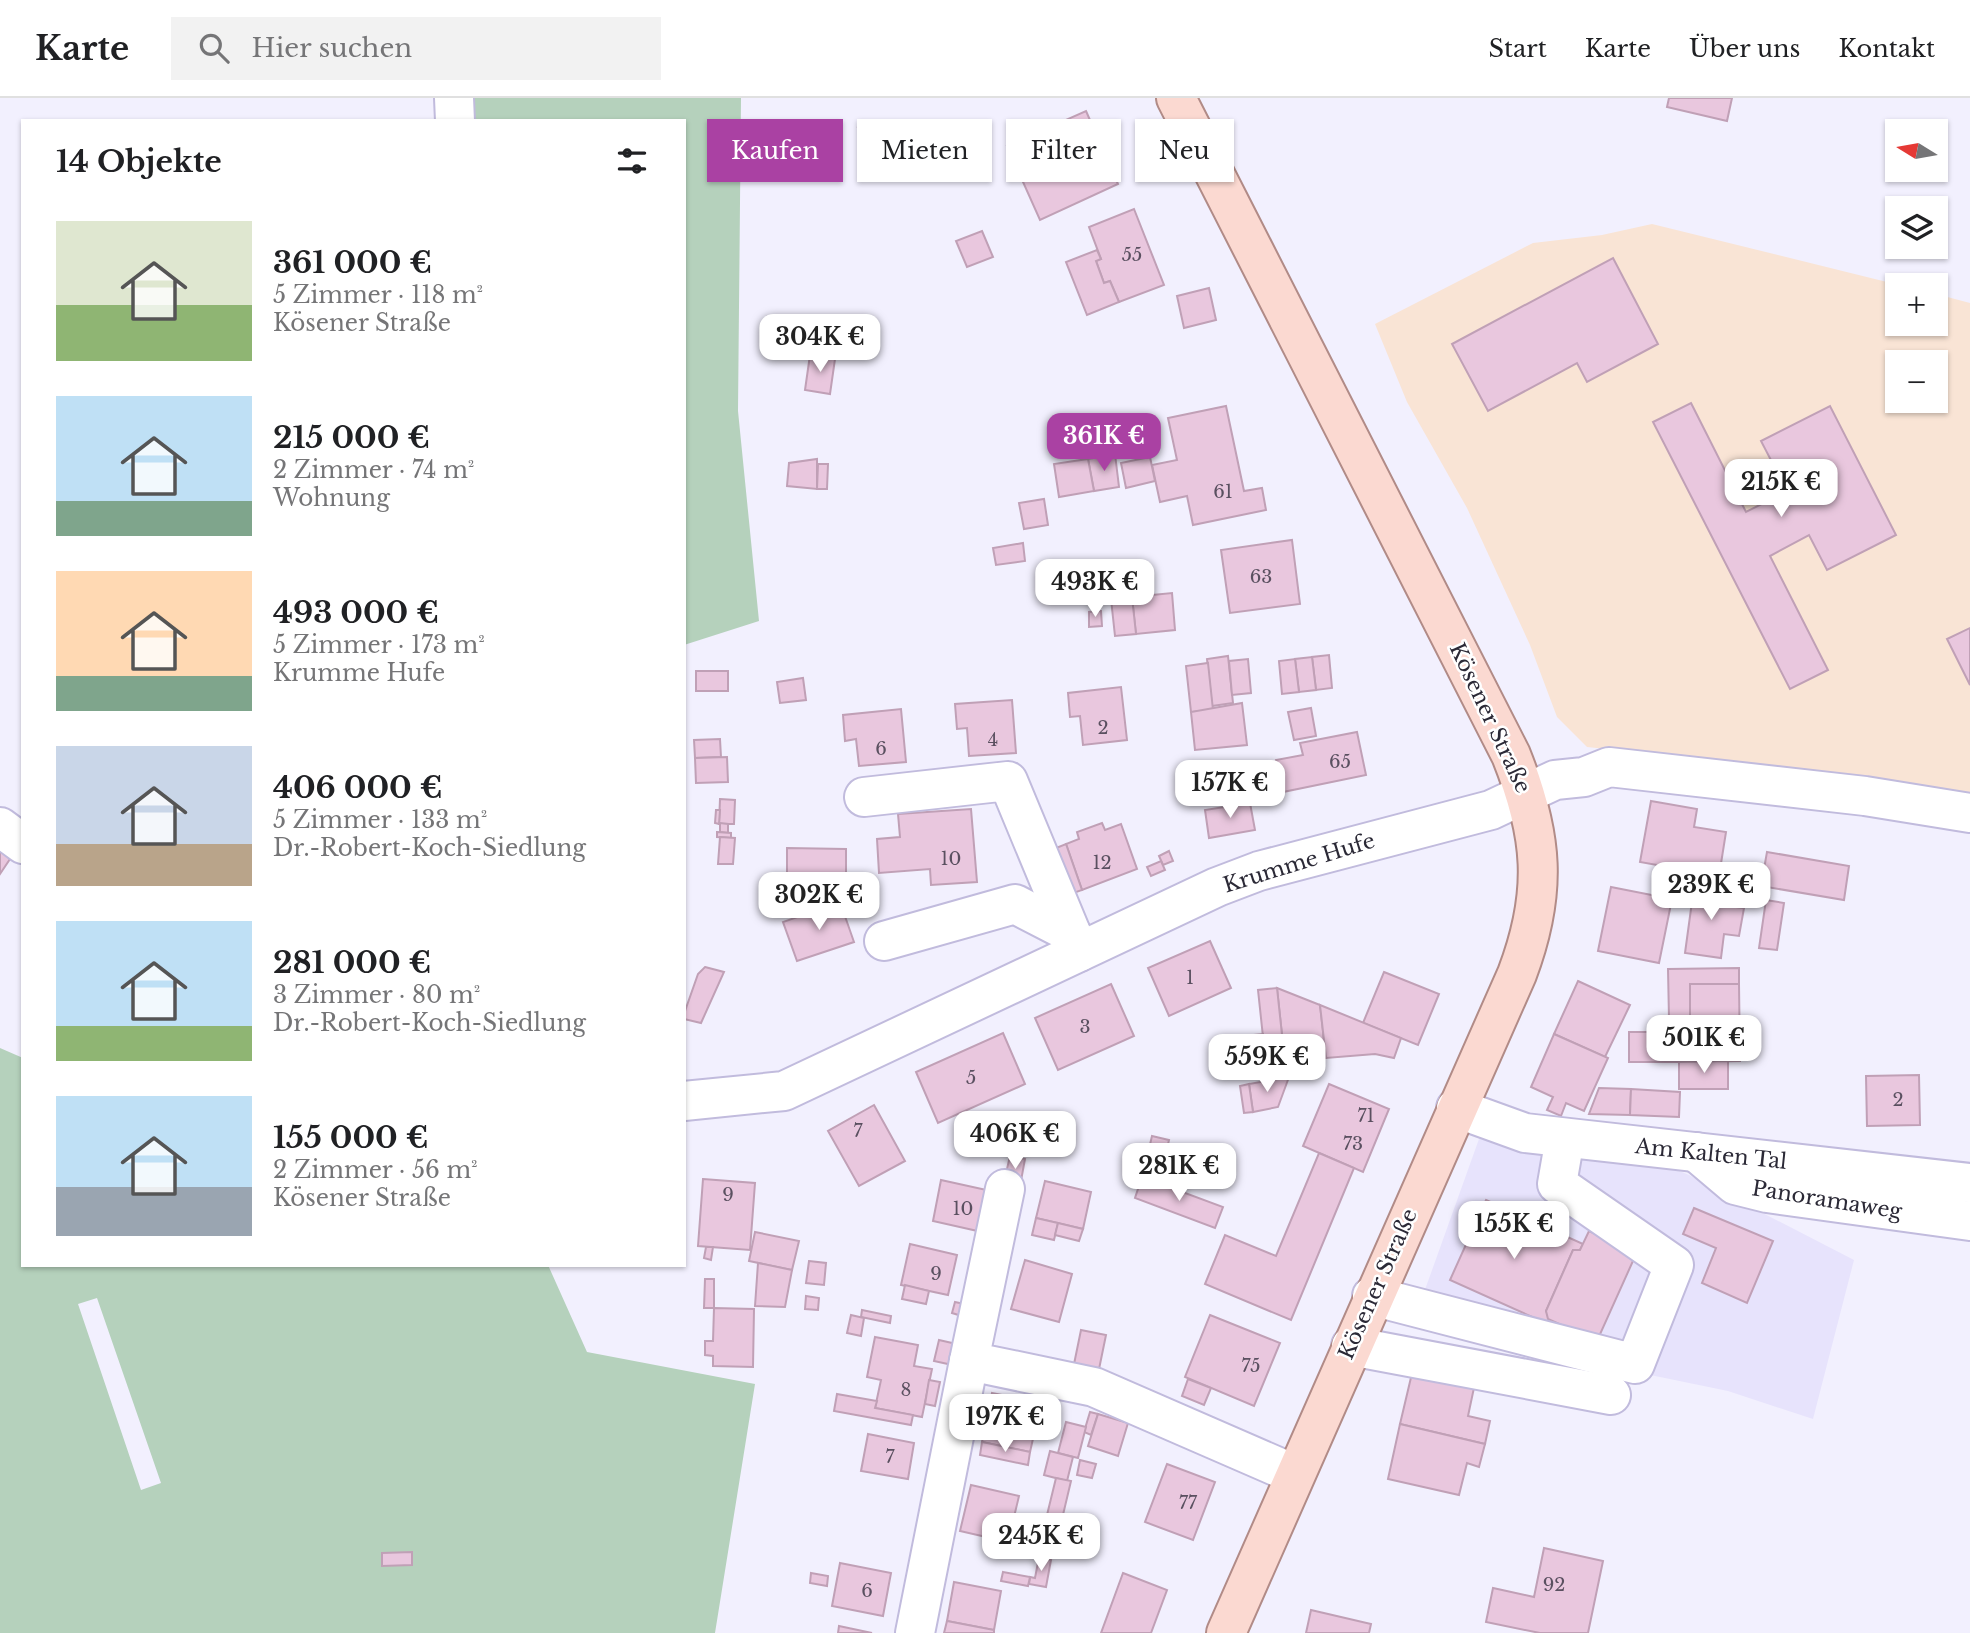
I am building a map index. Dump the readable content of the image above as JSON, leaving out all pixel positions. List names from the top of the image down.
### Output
{
  "streets": {
    "main road": ["Kösener Straße"],
    "street": ["Krumme Hufe", "Am Kalten Tal", "Panoramaweg"]
  },
  "crossings": [
    ["Kösener Straße", "Krumme Hufe"],
    ["Kösener Straße", "Am Kalten Tal"],
    ["Am Kalten Tal", "Panoramaweg"]
  ],
  "house_numbers": [
    "55",
    "61",
    "63",
    "2",
    "4",
    "6",
    "65",
    "10",
    "12",
    "1",
    "3",
    "5",
    "2",
    "71",
    "7",
    "73",
    "9",
    "10",
    "9",
    "75",
    "8",
    "7",
    "77",
    "92",
    "6"
  ],
  "north": "left",
  "page": {
    "header": "Karte",
    "search": "Hier suchen",
    "nav": [
      "Start",
      "Karte",
      "Über uns",
      "Kontakt"
    ],
    "map_buttons": ["+", "−"],
    "chip": [
      "Kaufen",
      "Mieten",
      "Filter",
      "Neu"
    ],
    "heading": "14 Objekte",
    "list": [
      {
        "name": "361 000 €",
        "note": "5 Zimmer · 118 m² · Kösener Straße"
      },
      {
        "name": "215 000 €",
        "note": "2 Zimmer · 74 m² · Wohnung"
      },
      {
        "name": "493 000 €",
        "note": "5 Zimmer · 173 m² · Krumme Hufe"
      },
      {
        "name": "406 000 €",
        "note": "5 Zimmer · 133 m² · Dr.-Robert-Koch-Siedlung"
      },
      {
        "name": "281 000 €",
        "note": "3 Zimmer · 80 m² · Dr.-Robert-Koch-Siedlung"
      },
      {
        "name": "155 000 €",
        "note": "2 Zimmer · 56 m² · Kösener Straße"
      }
    ],
    "price": [
      "304K €",
      "361K €",
      "215K €",
      "493K €",
      "157K €",
      "239K €",
      "302K €",
      "501K €",
      "559K €",
      "406K €",
      "281K €",
      "155K €",
      "197K €",
      "245K €"
    ]
  }
}
